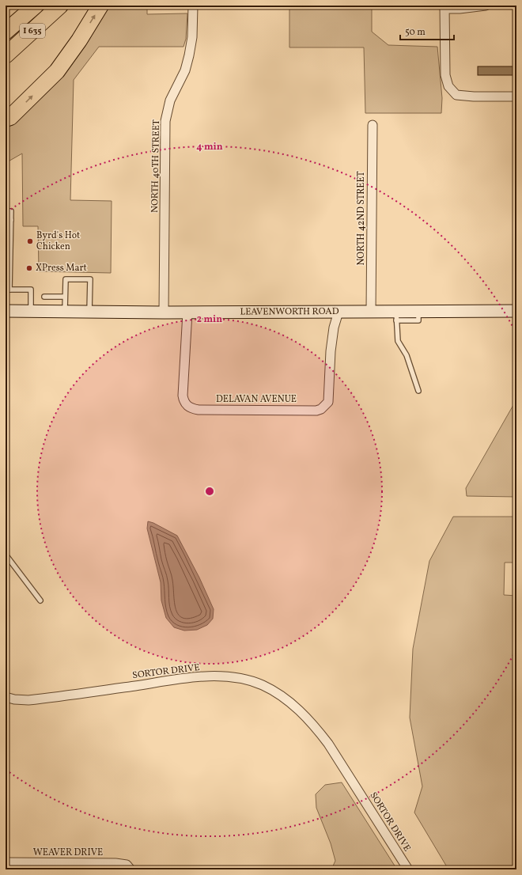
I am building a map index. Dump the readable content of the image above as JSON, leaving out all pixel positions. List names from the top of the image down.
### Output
{
  "streets": {
    "highway": ["I 635"],
    "main road": ["LEAVENWORTH ROAD"],
    "street": [
      "NORTH 40TH STREET",
      "NORTH 42ND STREET",
      "DELAVAN AVENUE",
      "SORTOR DRIVE",
      "WEAVER DRIVE"
    ]
  },
  "crossings": [
    ["NORTH 40TH STREET", "LEAVENWORTH ROAD"],
    ["NORTH 42ND STREET", "LEAVENWORTH ROAD"],
    ["LEAVENWORTH ROAD", "DELAVAN AVENUE"]
  ],
  "places": ["Byrd's Hot Chicken", "XPress Mart"],
  "scale_bar": "50 m",
  "rings": ["4 min", "2 min"]
}
